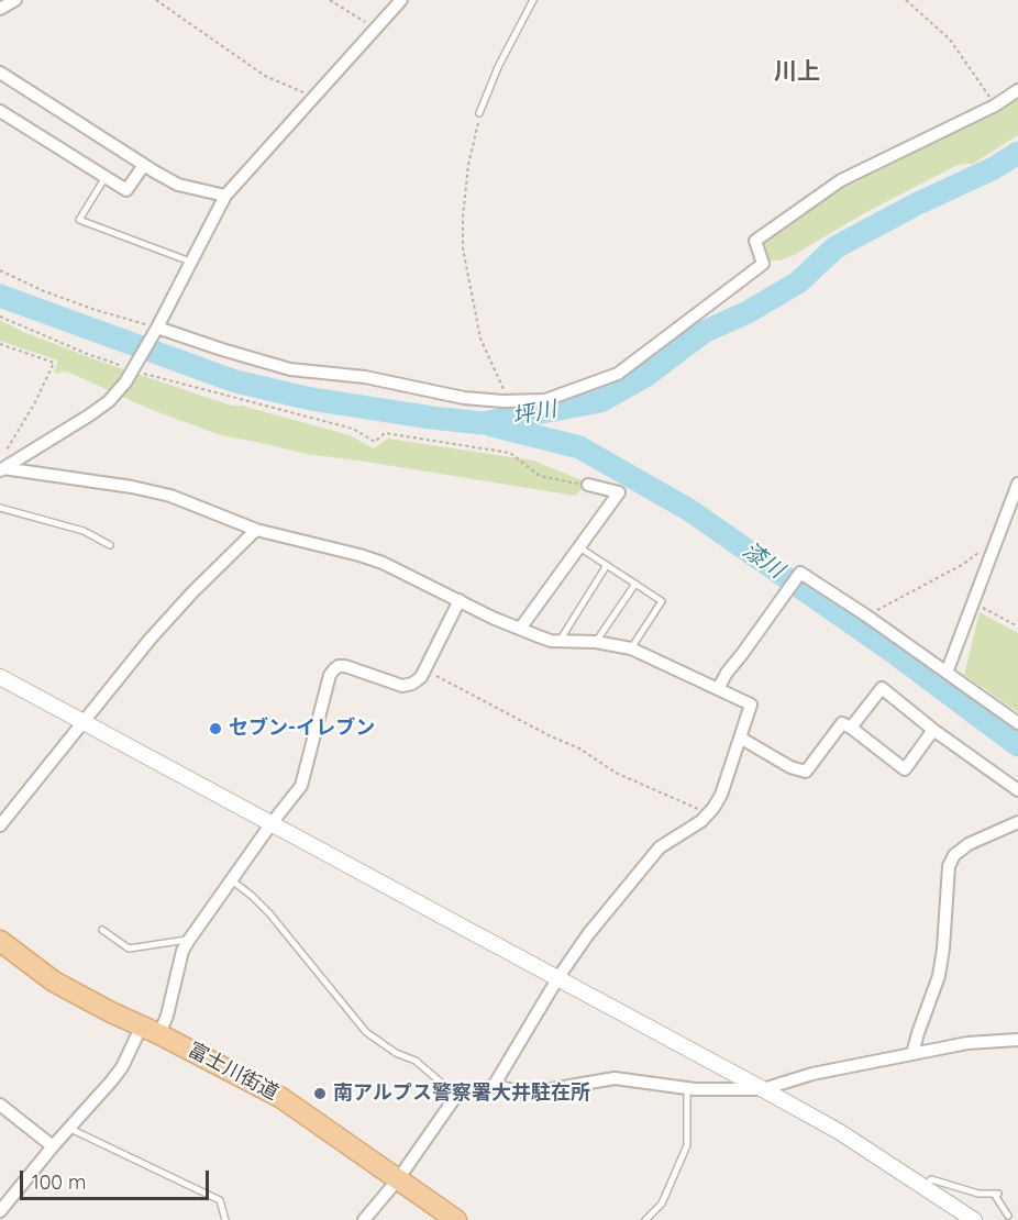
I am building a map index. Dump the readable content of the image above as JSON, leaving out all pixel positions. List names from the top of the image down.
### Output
{
  "streets": {
    "main road": ["富士川街道"]
  },
  "districts": ["川上"],
  "water": ["坪川", "漆川"],
  "places": ["セブン-イレブン", "南アルプス警察署大井駐在所"],
  "scale_bar": "100 m"
}
